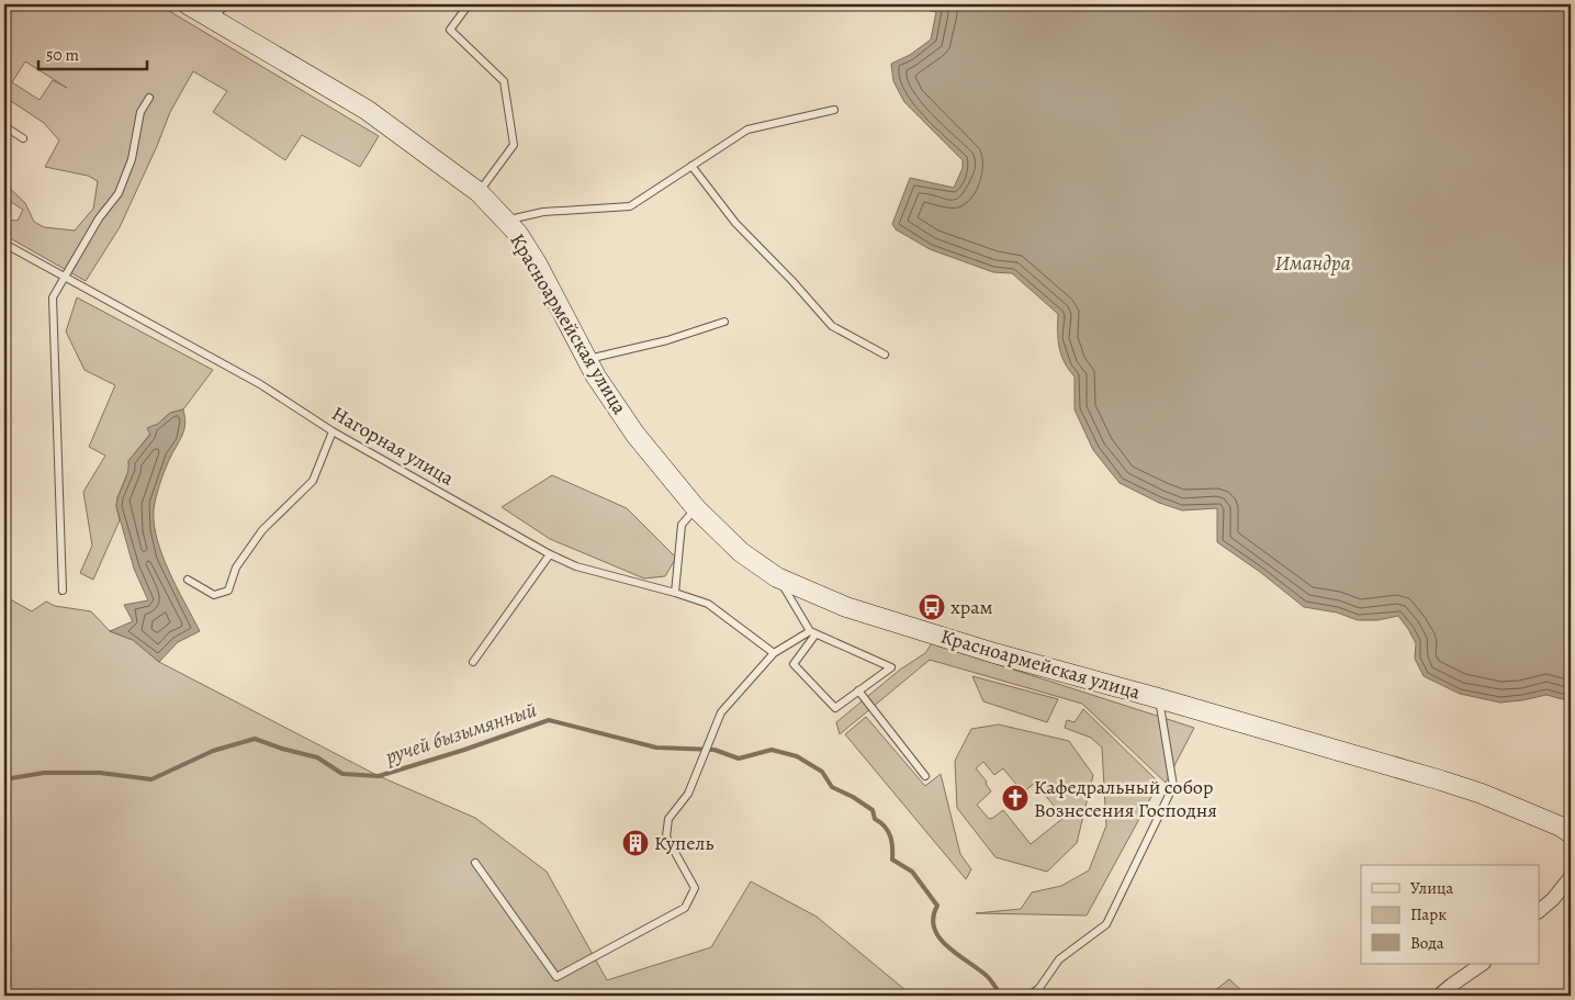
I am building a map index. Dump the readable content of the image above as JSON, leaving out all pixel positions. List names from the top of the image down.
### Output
{
  "streets": {
    "street": ["Красноармейская улица"],
    "lane": ["Нагорная улица"]
  },
  "water": ["Имандра", "ручей бызымянный"],
  "places": {
    "bus stop": ["храм"],
    "church": ["Кафедральный собор Вознесения Господня"],
    "building": ["Купель"]
  },
  "legend": ["Улица", "Парк", "Вода"],
  "scale_bar": "50 m"
}
